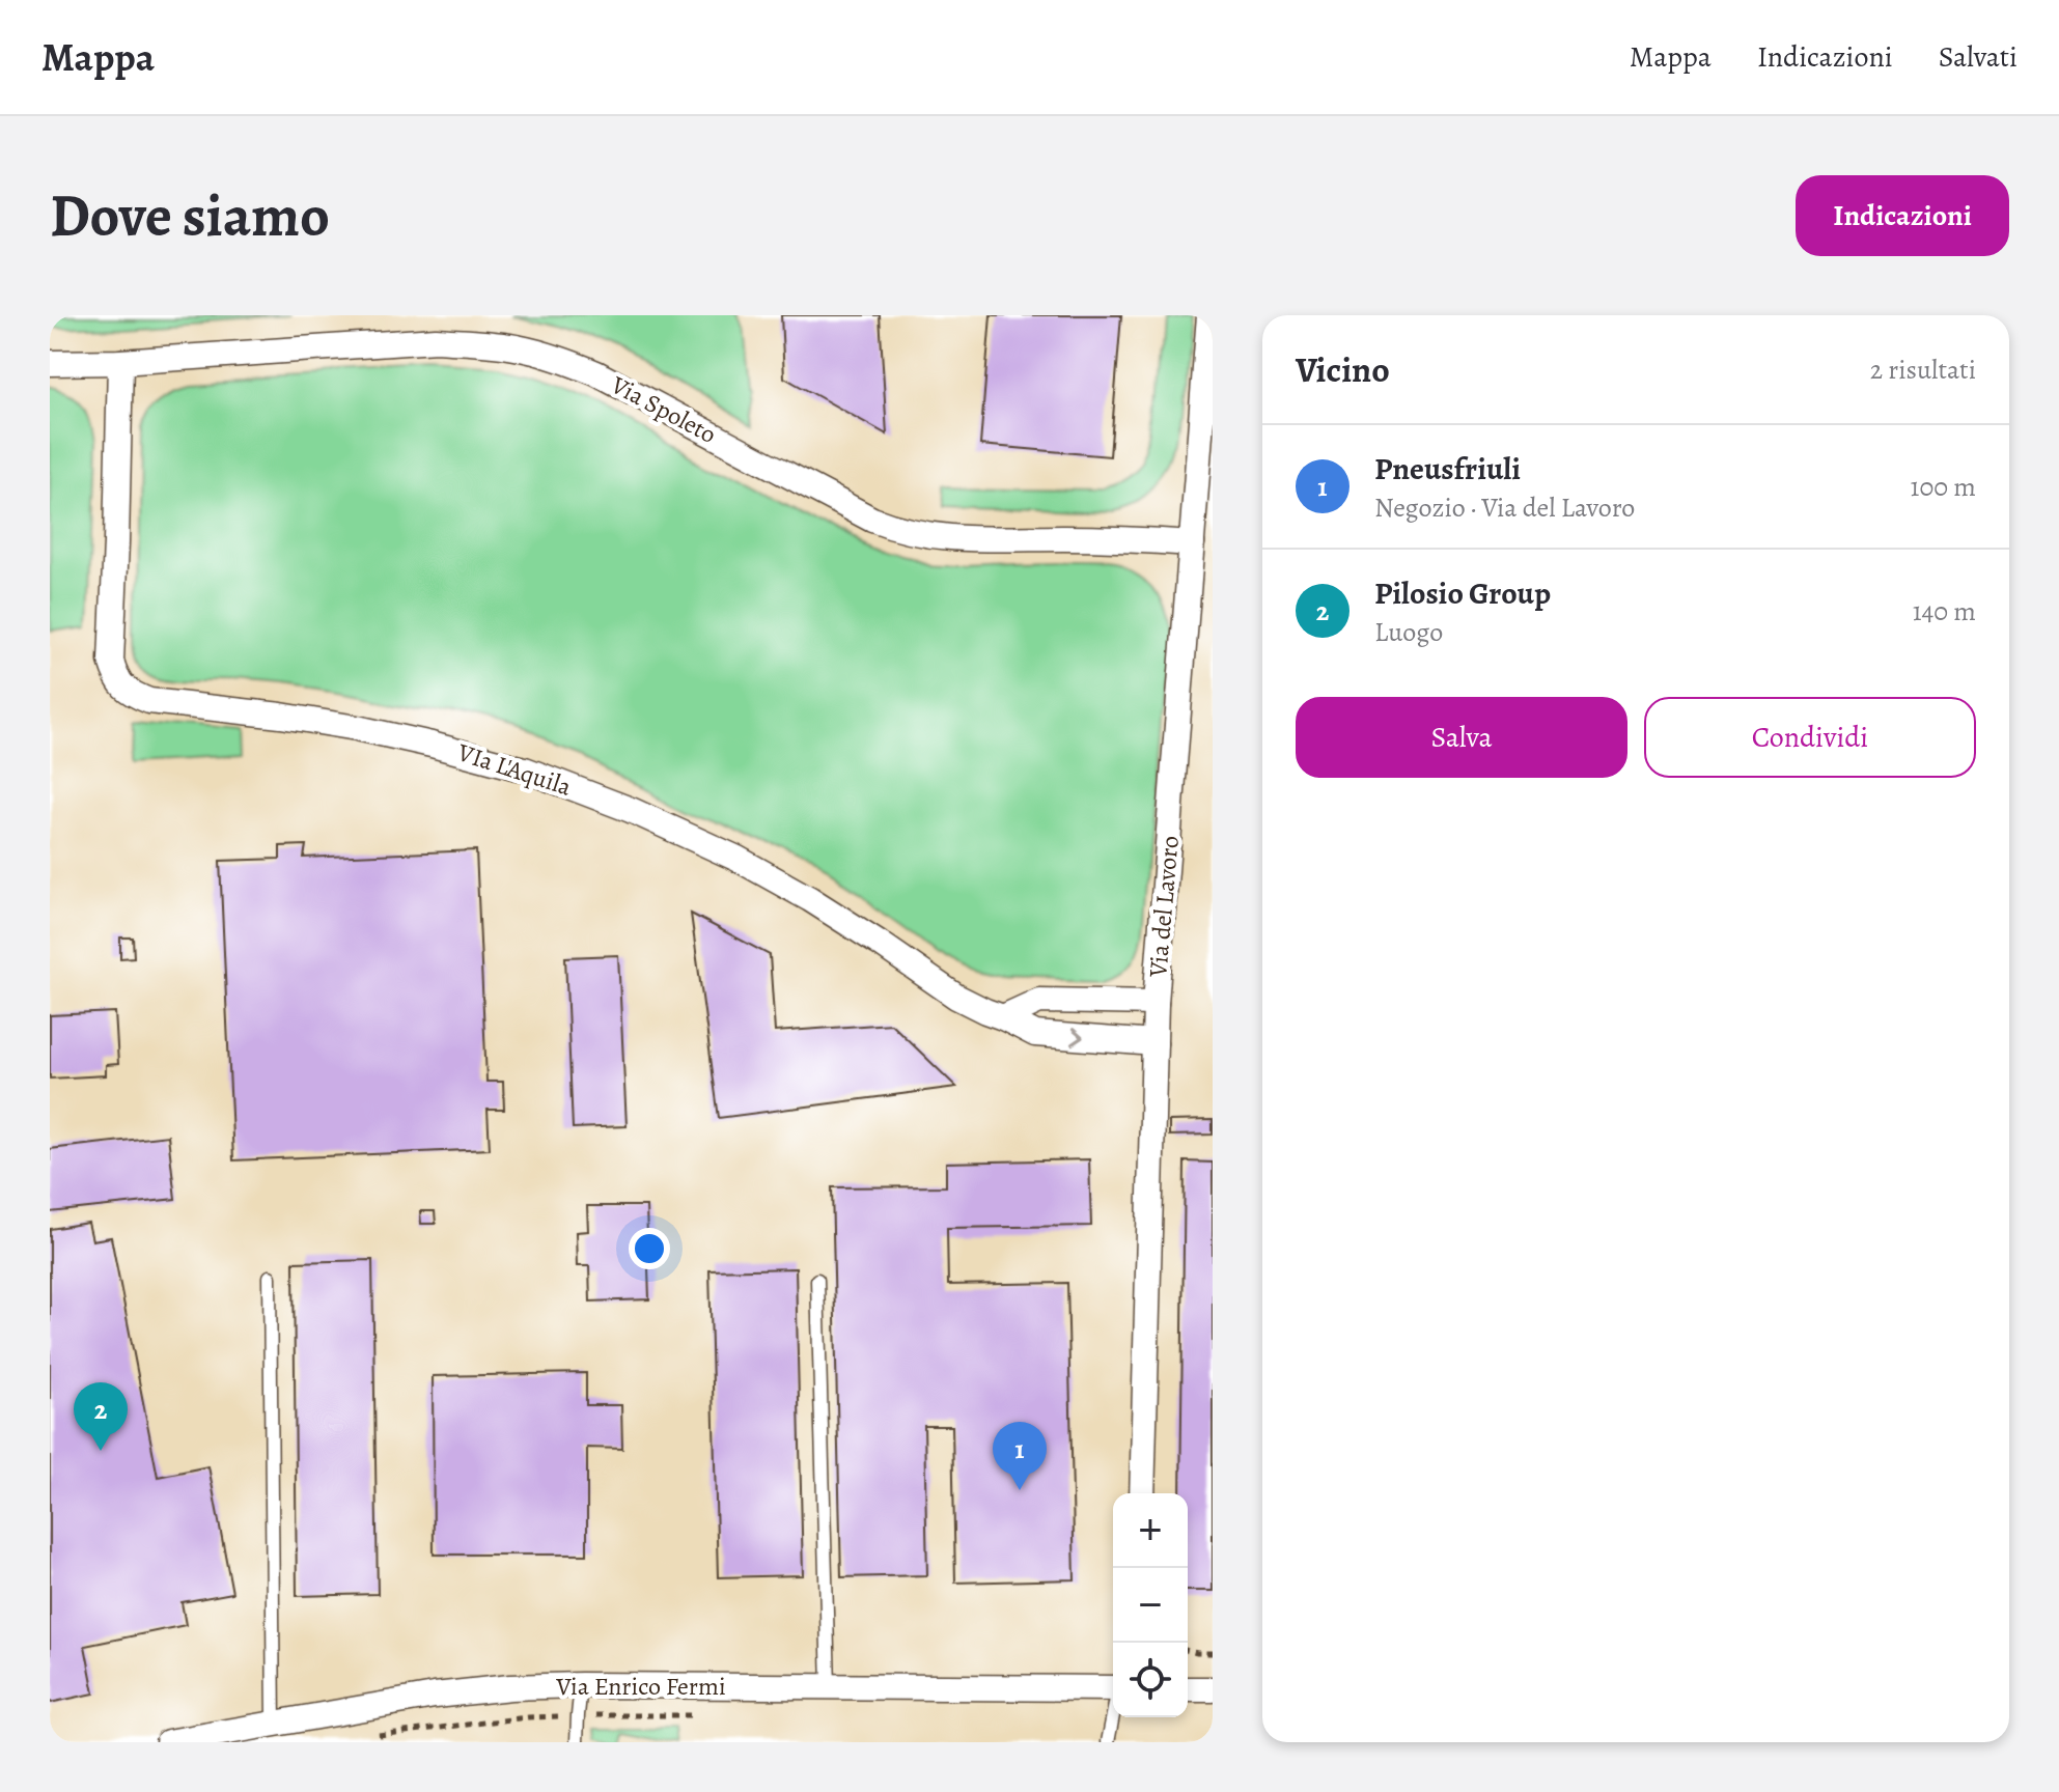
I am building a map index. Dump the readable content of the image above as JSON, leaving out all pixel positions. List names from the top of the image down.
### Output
{
  "streets": {
    "street": [
      "Via Spoleto",
      "VIa L'Aquila",
      "Via del Lavoro",
      "Via Enrico Fermi"
    ]
  },
  "crossings": [
    ["Via Spoleto", "VIa L'Aquila"],
    ["Via Spoleto", "Via del Lavoro"],
    ["VIa L'Aquila", "Via del Lavoro"]
  ],
  "page": {
    "header": "Mappa",
    "nav": ["Mappa", "Indicazioni", "Salvati"],
    "buttons": [
      "Indicazioni",
      ["Salva", "Condividi"]
    ],
    "title": "Dove siamo",
    "heading": ["Vicino", "2 risultati"],
    "list": [
      {
        "mark": "1",
        "name": "Pneusfriuli",
        "note": "Negozio · Via del Lavoro",
        "value": "100 m"
      },
      {
        "mark": "2",
        "name": "Pilosio Group",
        "note": "Luogo",
        "value": "140 m"
      }
    ],
    "pins": ["2", "1"],
    "map_buttons": ["+", "−"]
  }
}
